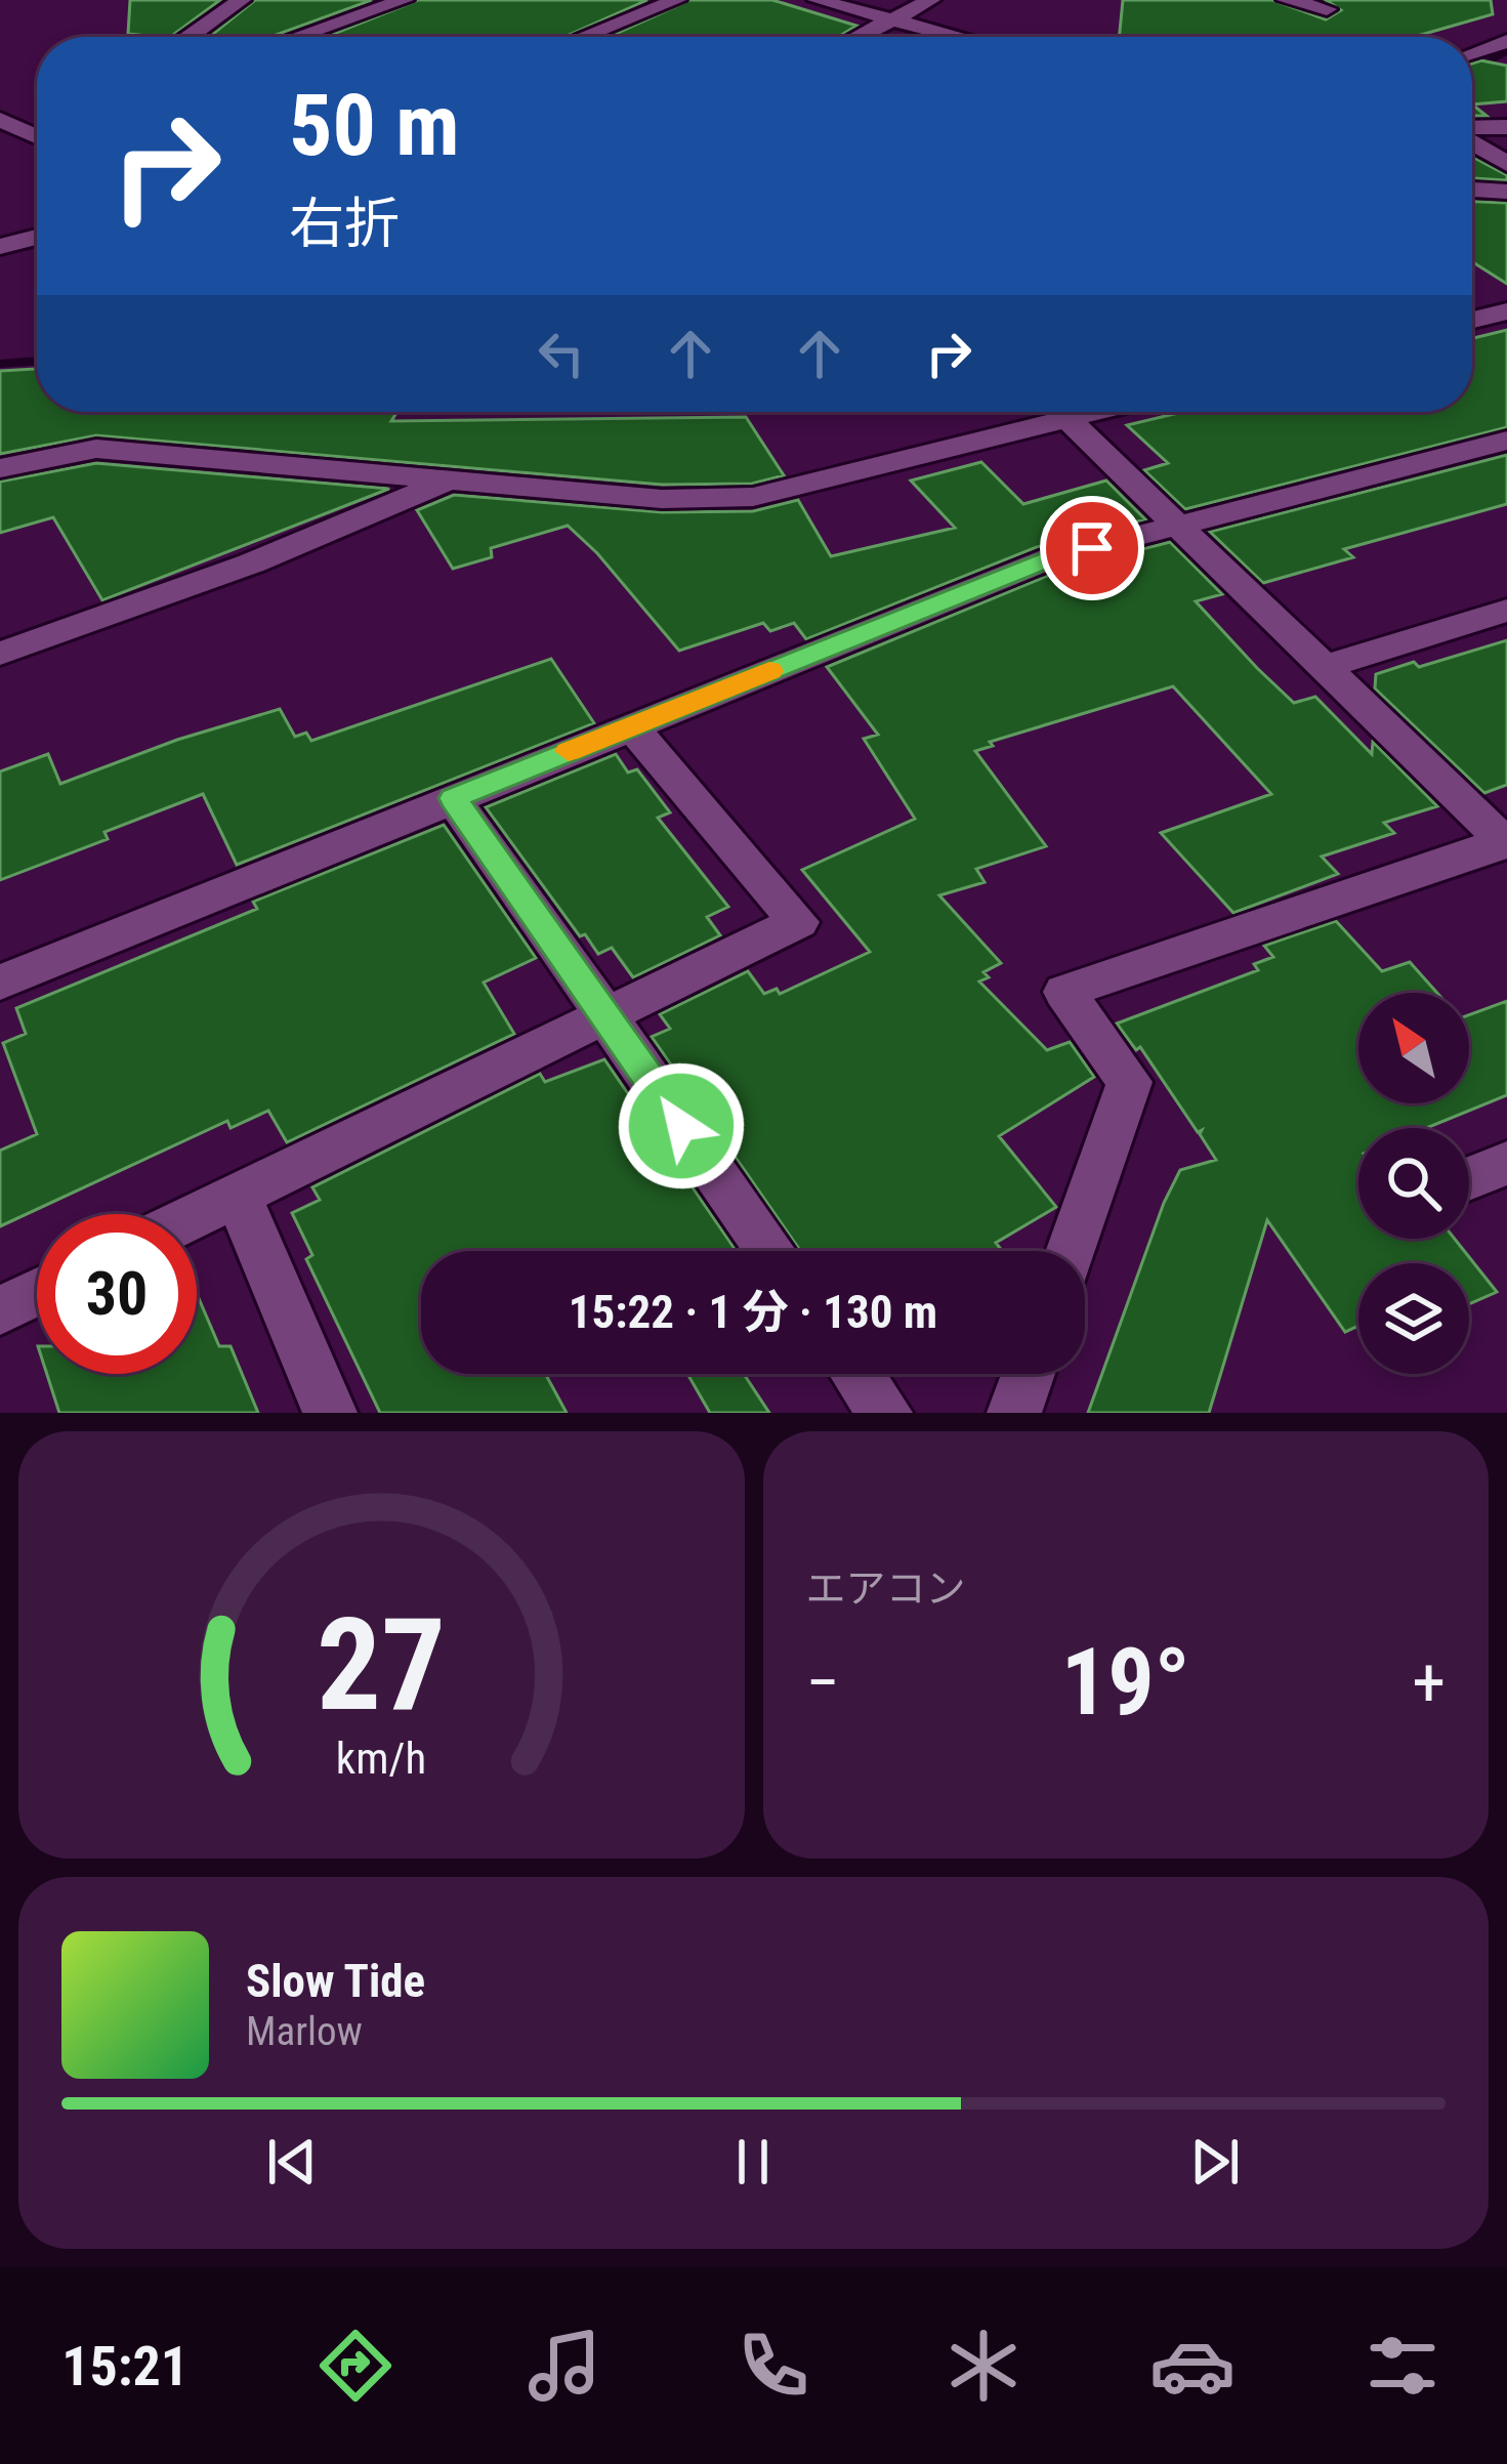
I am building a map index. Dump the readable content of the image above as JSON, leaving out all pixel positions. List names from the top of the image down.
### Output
{
  "north": "top left",
  "page": {
    "turn": ["50 m", "右折"],
    "limit": "30",
    "trip": "15:22 · 1 分 · 130 m",
    "tile": "エアコン",
    "heat": ["−", "19°", "+"],
    "song": ["Slow Tide", "Marlow"],
    "tabs": "15:21",
    "gauge": ["27", "km/h"]
  }
}
